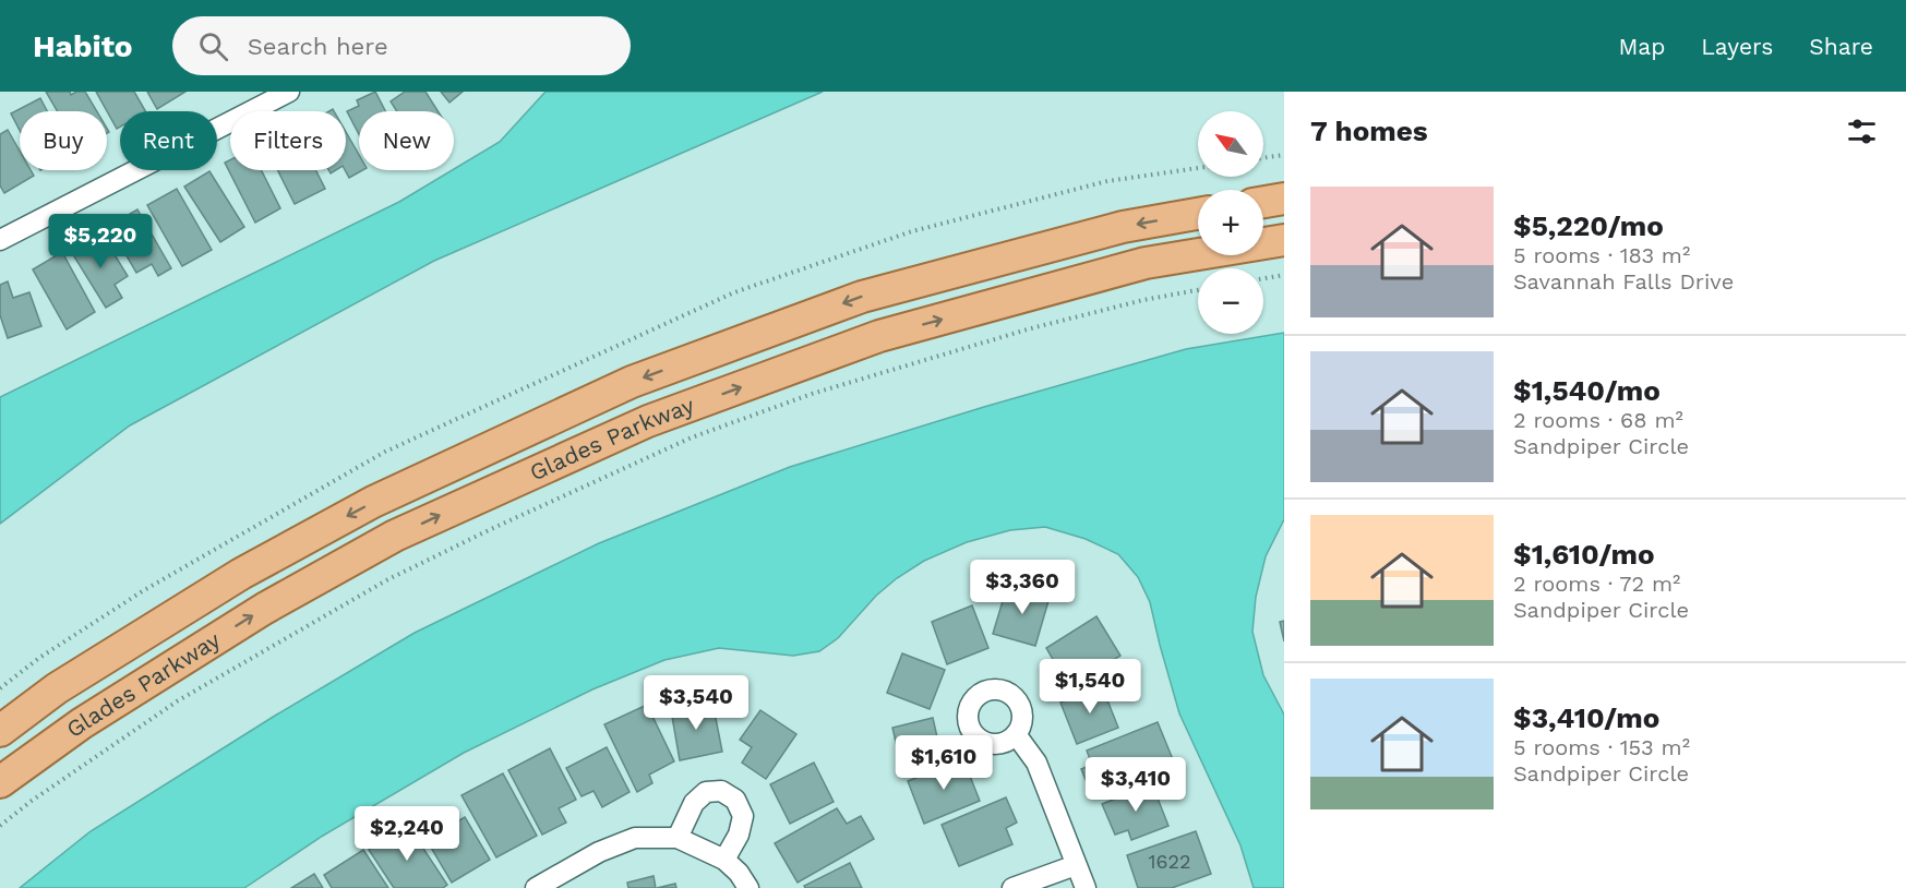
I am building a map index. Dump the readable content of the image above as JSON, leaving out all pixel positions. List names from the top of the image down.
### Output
{
  "streets": {
    "main road": ["Glades Parkway"]
  },
  "house_numbers": ["1622"],
  "north": "top left",
  "page": {
    "header": "Habito",
    "search": "Search here",
    "nav": ["Map", "Layers", "Share"],
    "heading": "7 homes",
    "map_buttons": ["+", "−"],
    "chip": [
      "Buy",
      "Rent",
      "Filters",
      "New"
    ],
    "list": [
      {
        "name": "$5,220/mo",
        "note": "5 rooms · 183 m² · Savannah Falls Drive"
      },
      {
        "name": "$1,540/mo",
        "note": "2 rooms · 68 m² · Sandpiper Circle"
      },
      {
        "name": "$1,610/mo",
        "note": "2 rooms · 72 m² · Sandpiper Circle"
      },
      {
        "name": "$3,410/mo",
        "note": "5 rooms · 153 m² · Sandpiper Circle"
      }
    ],
    "price": [
      "$5,220",
      "$3,360",
      "$1,540",
      "$3,540",
      "$1,610",
      "$3,410",
      "$2,240"
    ]
  }
}
